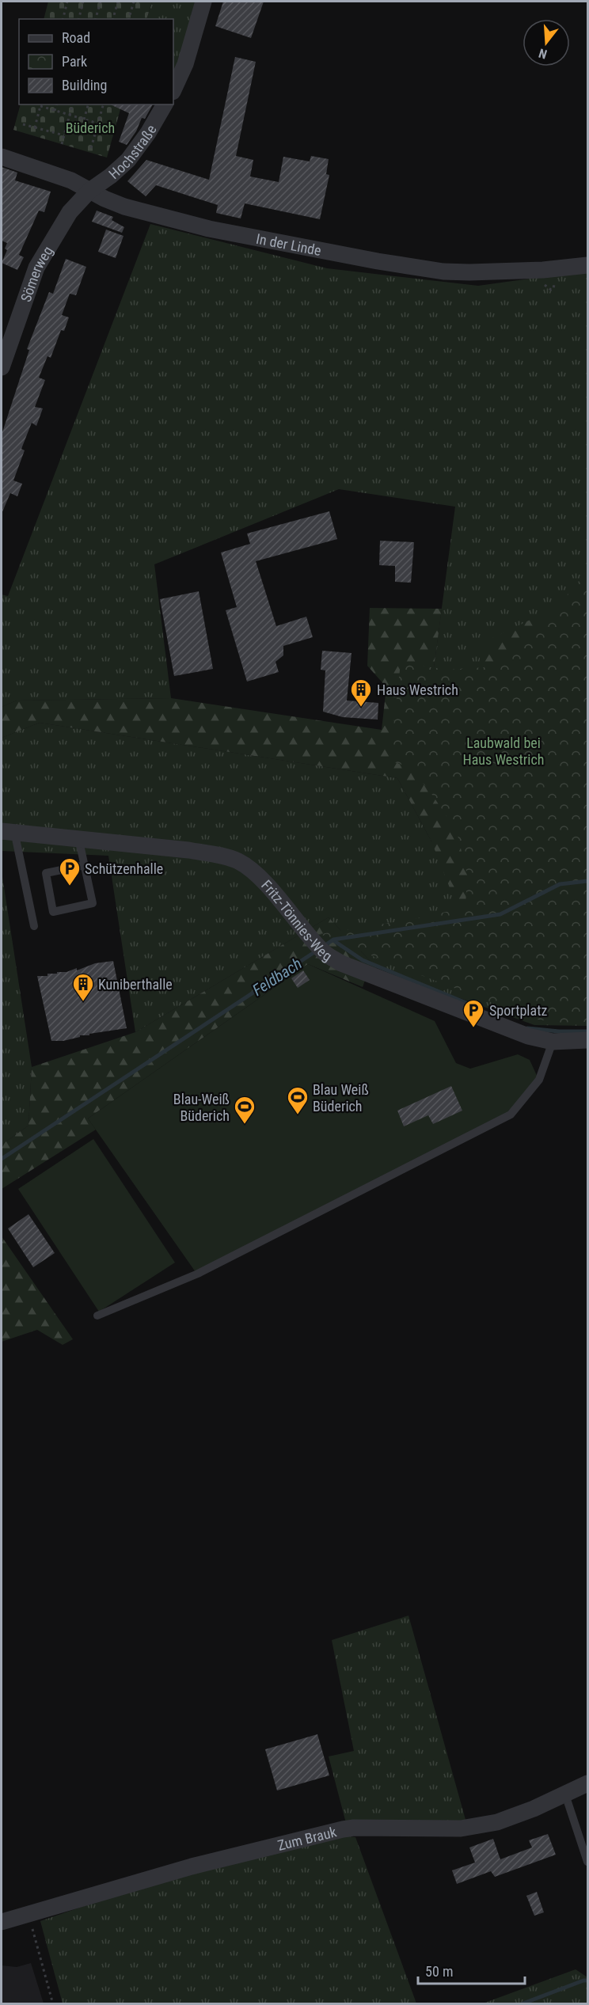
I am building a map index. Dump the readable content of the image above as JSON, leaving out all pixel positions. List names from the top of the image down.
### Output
{
  "streets": {
    "street": [
      "Hochstraße",
      "In der Linde",
      "Sömerweg",
      "Fritz-Tönnies-Weg",
      "Zum Brauk"
    ]
  },
  "crossings": [
    ["Hochstraße", "In der Linde"],
    ["Hochstraße", "Sömerweg"],
    ["In der Linde", "Sömerweg"]
  ],
  "water": ["Feldbach"],
  "parks": ["Büderich", "Laubwald bei Haus Westrich"],
  "places": {
    "building": ["Haus Westrich", "Kuniberthalle"],
    "parking": ["Schützenhalle", "Sportplatz"],
    "sports": ["Blau Weiß Büderich", "Blau-Weiß Büderich"]
  },
  "legend": ["Road", "Park", "Building"],
  "scale_bar": "50 m",
  "north": "bottom"
}
